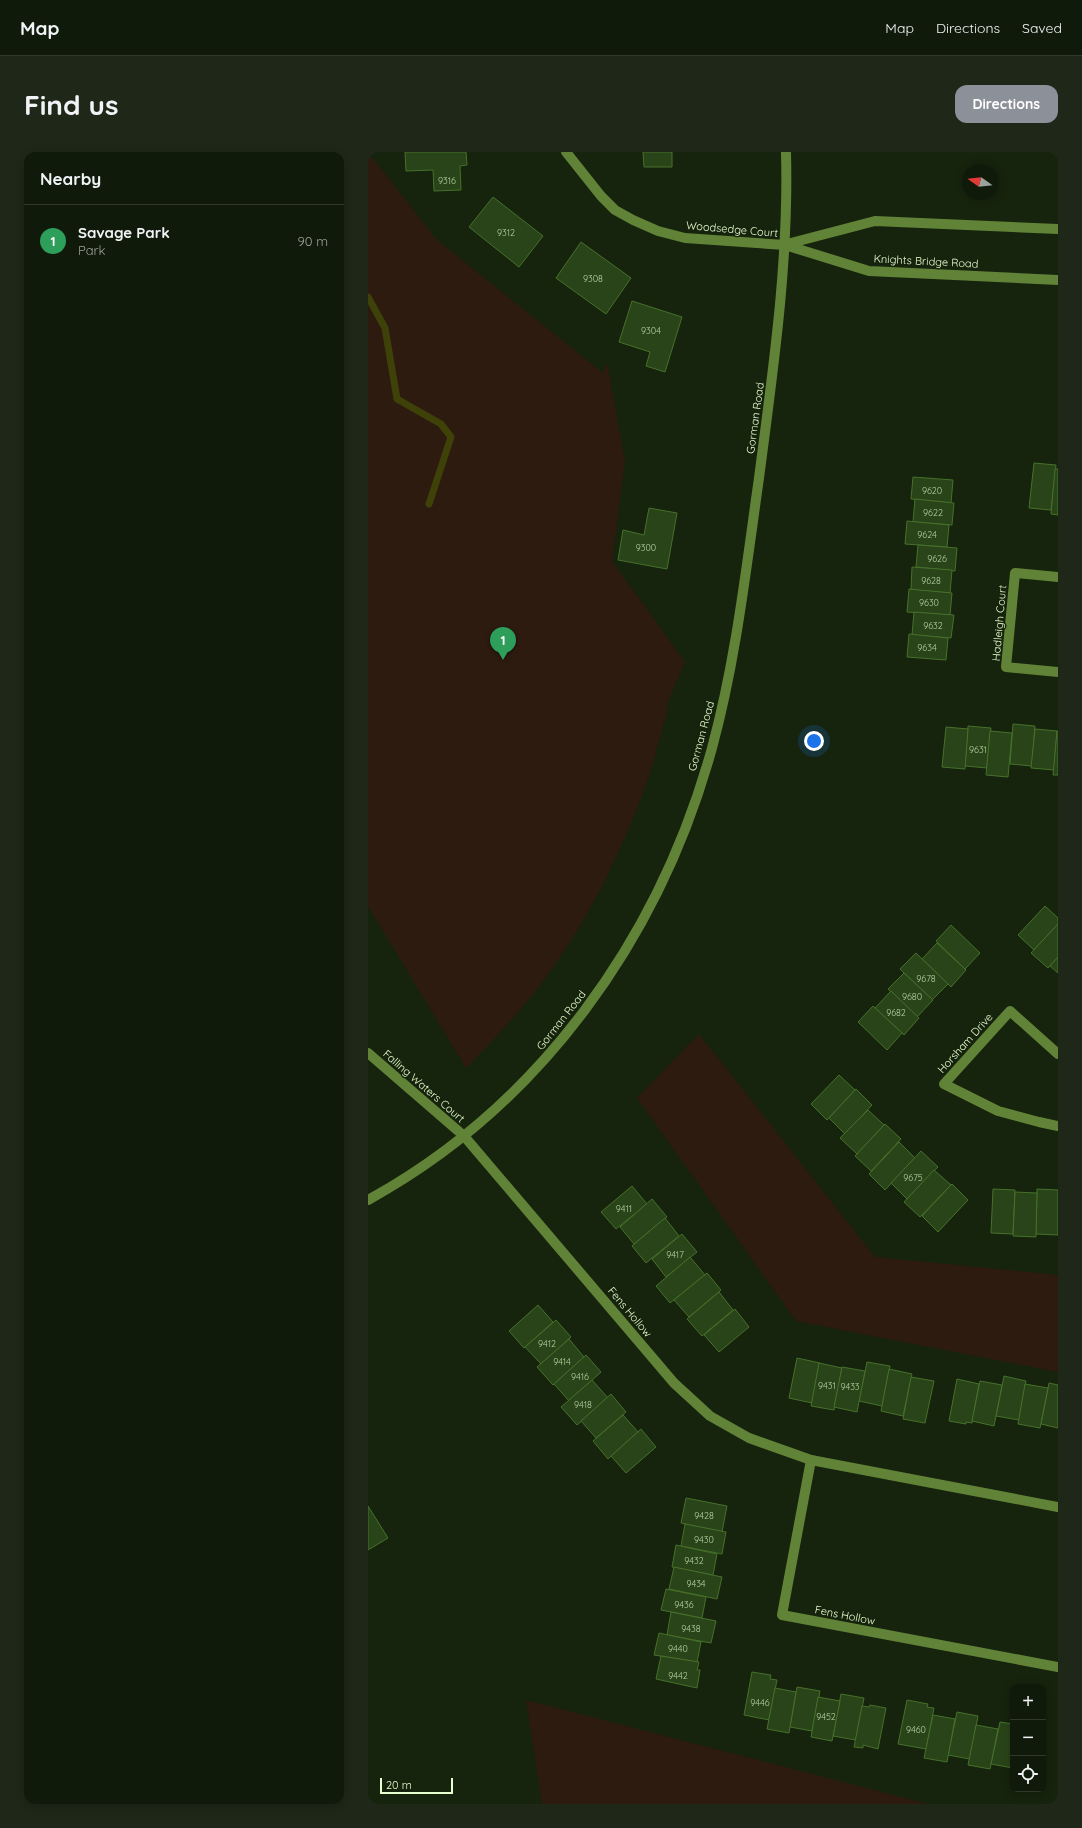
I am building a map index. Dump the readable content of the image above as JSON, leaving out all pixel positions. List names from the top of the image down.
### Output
{
  "streets": {
    "street": [
      "Woodsedge Court",
      "Knights Bridge Road",
      "Gorman Road",
      "Hadleigh Court",
      "Horsham Drive",
      "Falling Waters Court",
      "Fens Hollow"
    ]
  },
  "crossings": [
    ["Woodsedge Court", "Knights Bridge Road"],
    ["Woodsedge Court", "Gorman Road"],
    ["Knights Bridge Road", "Gorman Road"],
    ["Gorman Road", "Falling Waters Court"],
    ["Gorman Road", "Fens Hollow"],
    ["Falling Waters Court", "Fens Hollow"]
  ],
  "house_numbers": [
    "9316",
    "9312",
    "9308",
    "9304",
    "9620",
    "9622",
    "9624",
    "9300",
    "9626",
    "9628",
    "9630",
    "9632",
    "9634",
    "9631",
    "9678",
    "9680",
    "9682",
    "9675",
    "9411",
    "9417",
    "9412",
    "9414",
    "9416",
    "9431",
    "9433",
    "9418",
    "9428",
    "9430",
    "9432",
    "9434",
    "9436",
    "9438",
    "9440",
    "9442",
    "9446",
    "9452",
    "9460"
  ],
  "scale_bar": "20 m",
  "north": "left",
  "page": {
    "header": "Map",
    "nav": ["Map", "Directions", "Saved"],
    "buttons": "Directions",
    "title": "Find us",
    "heading": "Nearby",
    "list": [
      {
        "mark": "1",
        "name": "Savage Park",
        "note": "Park",
        "value": "90 m"
      }
    ],
    "pins": "1",
    "map_buttons": ["+", "−"],
    "scale": "20 m"
  }
}
